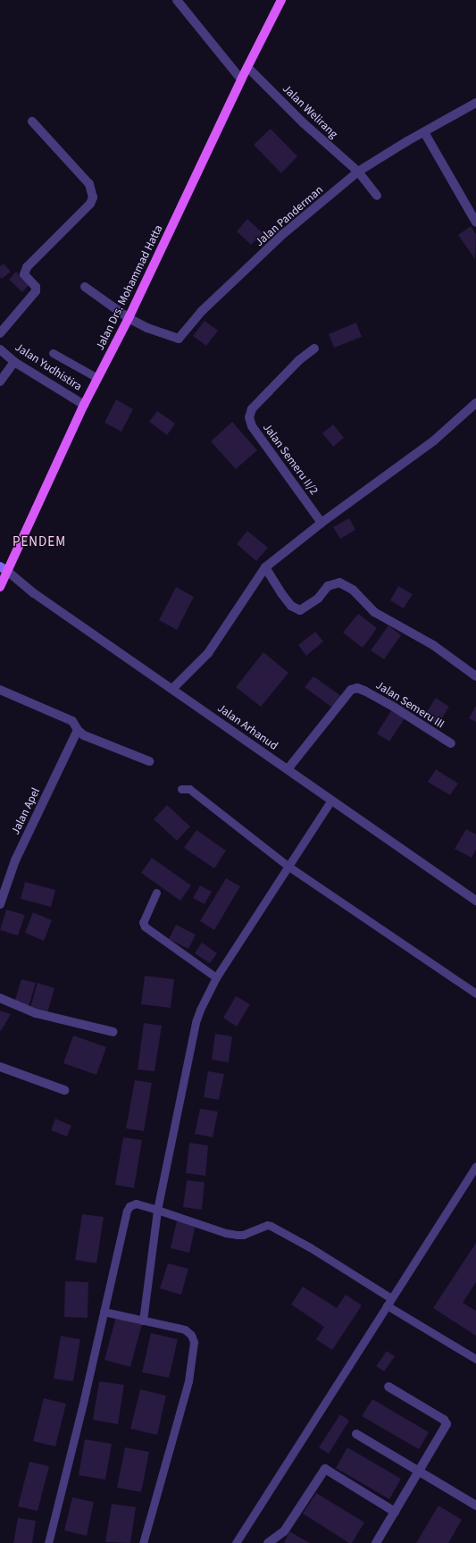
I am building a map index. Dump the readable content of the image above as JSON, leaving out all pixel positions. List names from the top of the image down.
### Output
{
  "streets": {
    "main road": ["Jalan Drs. Mohammad Hatta"],
    "street": [
      "Jalan Welirang",
      "Jalan Panderman",
      "Jalan Yudhistira",
      "Jalan Semeru II/2",
      "Jalan Semeru III",
      "Jalan Arhanud",
      "Jalan Apel"
    ]
  },
  "crossings": [
    ["Jalan Welirang", "Jalan Panderman"],
    ["Jalan Welirang", "Jalan Drs. Mohammad Hatta"],
    ["Jalan Panderman", "Jalan Drs. Mohammad Hatta"],
    ["Jalan Drs. Mohammad Hatta", "Jalan Yudhistira"],
    ["Jalan Drs. Mohammad Hatta", "Jalan Arhanud"],
    ["Jalan Semeru III", "Jalan Arhanud"]
  ],
  "districts": ["PENDEM"]
}
